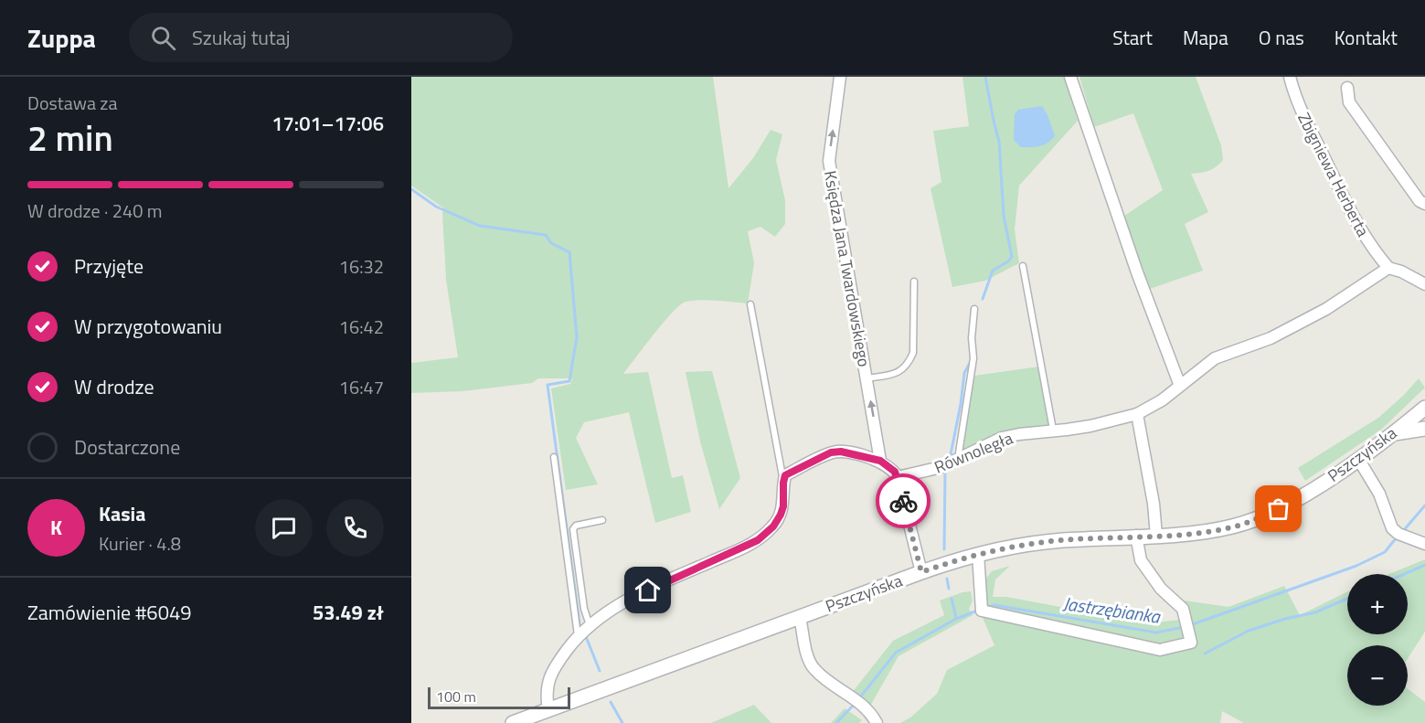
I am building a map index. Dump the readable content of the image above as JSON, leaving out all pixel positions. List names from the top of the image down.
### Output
{
  "streets": {
    "street": [
      "Zbigniewa Herberta",
      "Księdza Jana Twardowskiego",
      "Równoległa",
      "Pszczyńska"
    ]
  },
  "crossings": [
    ["Zbigniewa Herberta", "Równoległa"]
  ],
  "one_way": ["Księdza Jana Twardowskiego"],
  "water": ["Jastrzębianka"],
  "scale_bar": "100 m",
  "page": {
    "header": "Zuppa",
    "search": "Szukaj tutaj",
    "nav": [
      "Start",
      "Mapa",
      "O nas",
      "Kontakt"
    ],
    "heading": ["2 min", "Dostawa za", "17:01–17:06"],
    "panel": [
      "Kasia",
      "Kurier · 4.8",
      "Zamówienie #6049",
      "53.49 zł"
    ],
    "bar": "W drodze · 240 m",
    "list": [
      ["Przyjęte", "16:32"],
      ["W przygotowaniu", "16:42"],
      ["W drodze", "16:47"],
      "Dostarczone"
    ],
    "round": "K",
    "map_buttons": ["+", "−"],
    "scale": "100 m"
  }
}
